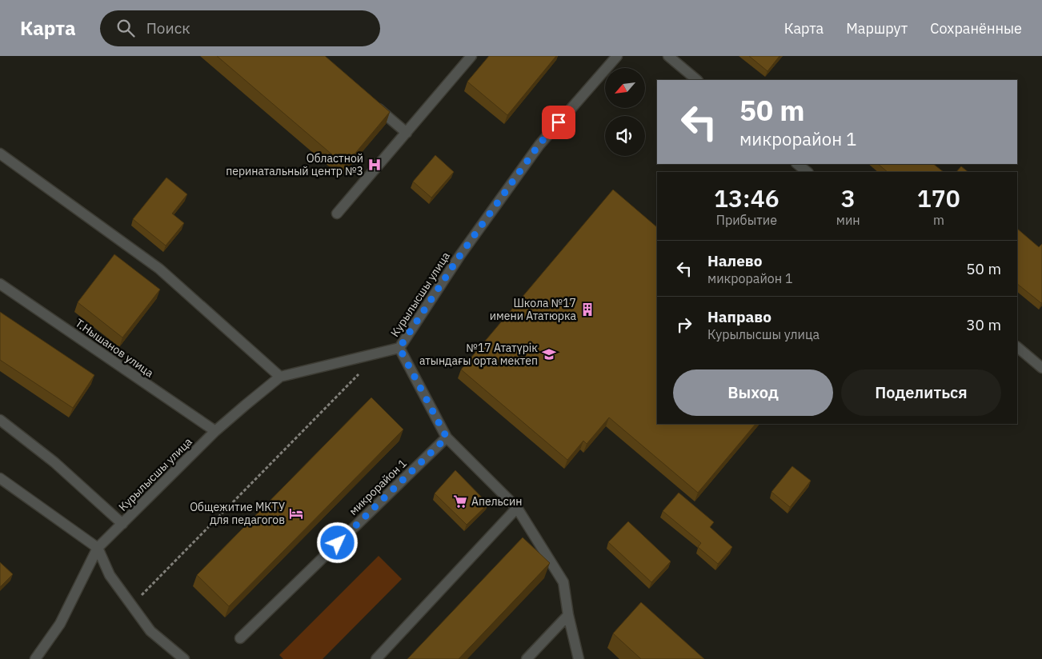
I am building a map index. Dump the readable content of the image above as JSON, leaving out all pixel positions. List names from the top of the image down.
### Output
{
  "streets": {
    "street": ["Курылысшы улица", "Т.Нышанов улица", "микрорайон 1"]
  },
  "crossings": [
    ["Курылысшы улица", "Т.Нышанов улица"]
  ],
  "places": {
    "hospital": ["Областной перинатальный центр №3"],
    "building": ["Школа №17 имени Ататюрка"],
    "school or university": ["№17 Ататүрік атындағы орта мектеп"],
    "supermarket": ["Апельсин"],
    "hotel": ["Общежитие МКТУ для педагогов"]
  },
  "north": "bottom left",
  "page": {
    "header": "Карта",
    "search": "Поиск",
    "nav": ["Карта", "Маршрут", "Сохранённые"],
    "turn": ["50 m", "микрорайон 1"],
    "eta": [
      "13:46",
      "Прибытие",
      "3",
      "мин",
      "170",
      "m"
    ],
    "list": [
      {
        "name": "Налево",
        "note": "микрорайон 1",
        "value": "50 m"
      },
      {
        "name": "Направо",
        "note": "Курылысшы улица",
        "value": "30 m"
      }
    ],
    "buttons": ["Выход", "Поделиться"]
  }
}
